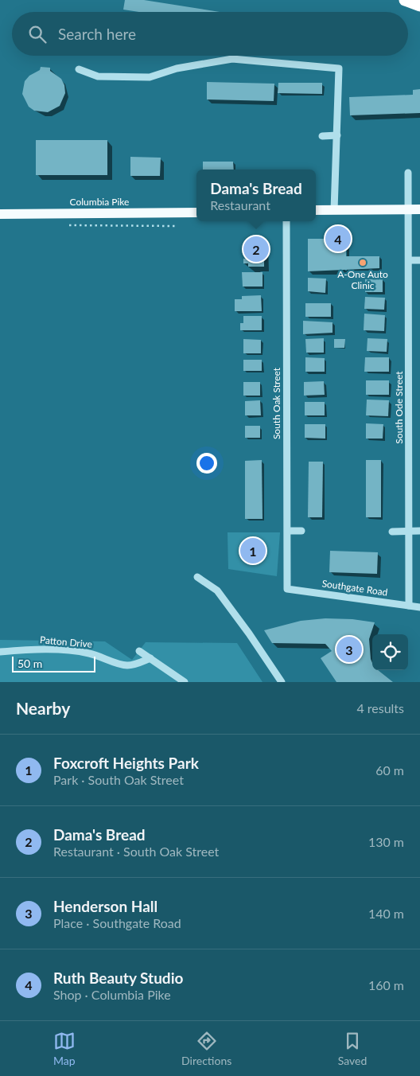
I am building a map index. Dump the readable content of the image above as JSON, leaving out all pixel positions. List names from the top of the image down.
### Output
{
  "streets": {
    "main road": ["Columbia Pike"],
    "street": [
      "South Oak Street",
      "South Ode Street",
      "Southgate Road",
      "Patton Drive"
    ]
  },
  "crossings": [
    ["South Oak Street", "Southgate Road"],
    ["South Ode Street", "Southgate Road"]
  ],
  "places": ["A-One Auto Clinic"],
  "scale_bar": "50 m",
  "page": {
    "search": "Search here",
    "popup": ["Dama's Bread", "Restaurant"],
    "pins": [
      "4",
      "2",
      "1",
      "3"
    ],
    "scale": "50 m",
    "heading": ["Nearby", "4 results"],
    "list": [
      {
        "mark": "1",
        "name": "Foxcroft Heights Park",
        "note": "Park · South Oak Street",
        "value": "60 m"
      },
      {
        "mark": "2",
        "name": "Dama's Bread",
        "note": "Restaurant · South Oak Street",
        "value": "130 m"
      },
      {
        "mark": "3",
        "name": "Henderson Hall",
        "note": "Place · Southgate Road",
        "value": "140 m"
      },
      {
        "mark": "4",
        "name": "Ruth Beauty Studio",
        "note": "Shop · Columbia Pike",
        "value": "160 m"
      }
    ],
    "nav": ["Map", "Directions", "Saved"]
  }
}
